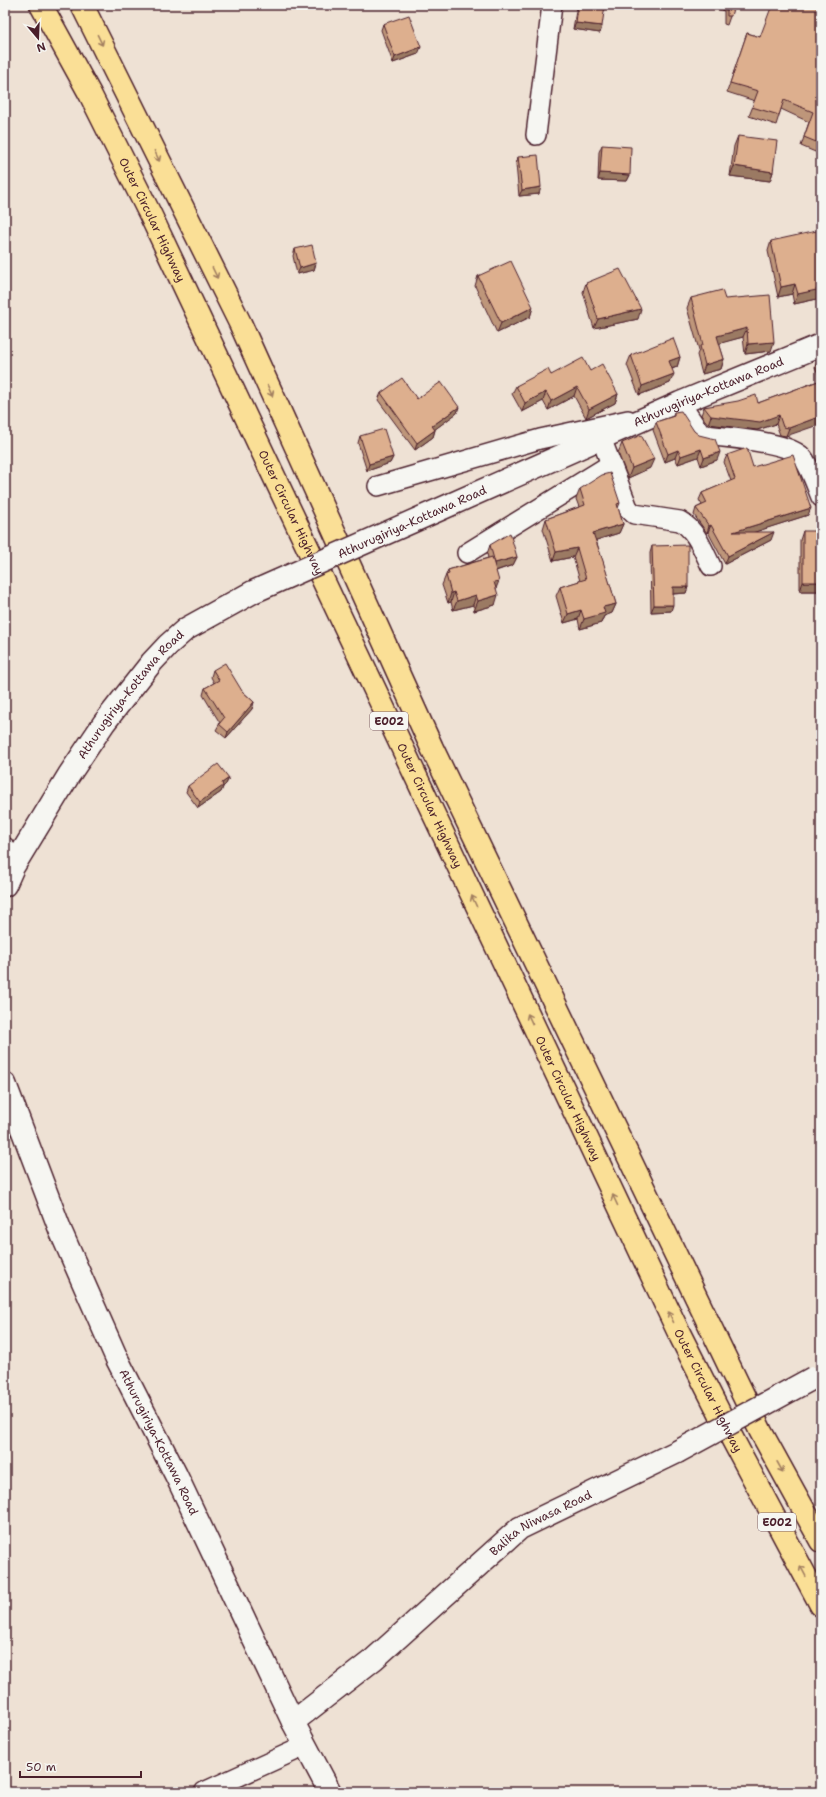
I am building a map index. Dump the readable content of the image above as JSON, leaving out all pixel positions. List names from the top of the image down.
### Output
{
  "streets": {
    "highway": ["Outer Circular Highway", "E002"],
    "main road": ["Athurugiriya-Kottawa Road", "Balika Niwasa Road"]
  },
  "crossings": [
    ["Athurugiriya-Kottawa Road", "Balika Niwasa Road"]
  ],
  "scale_bar": "50 m",
  "north": "bottom"
}
